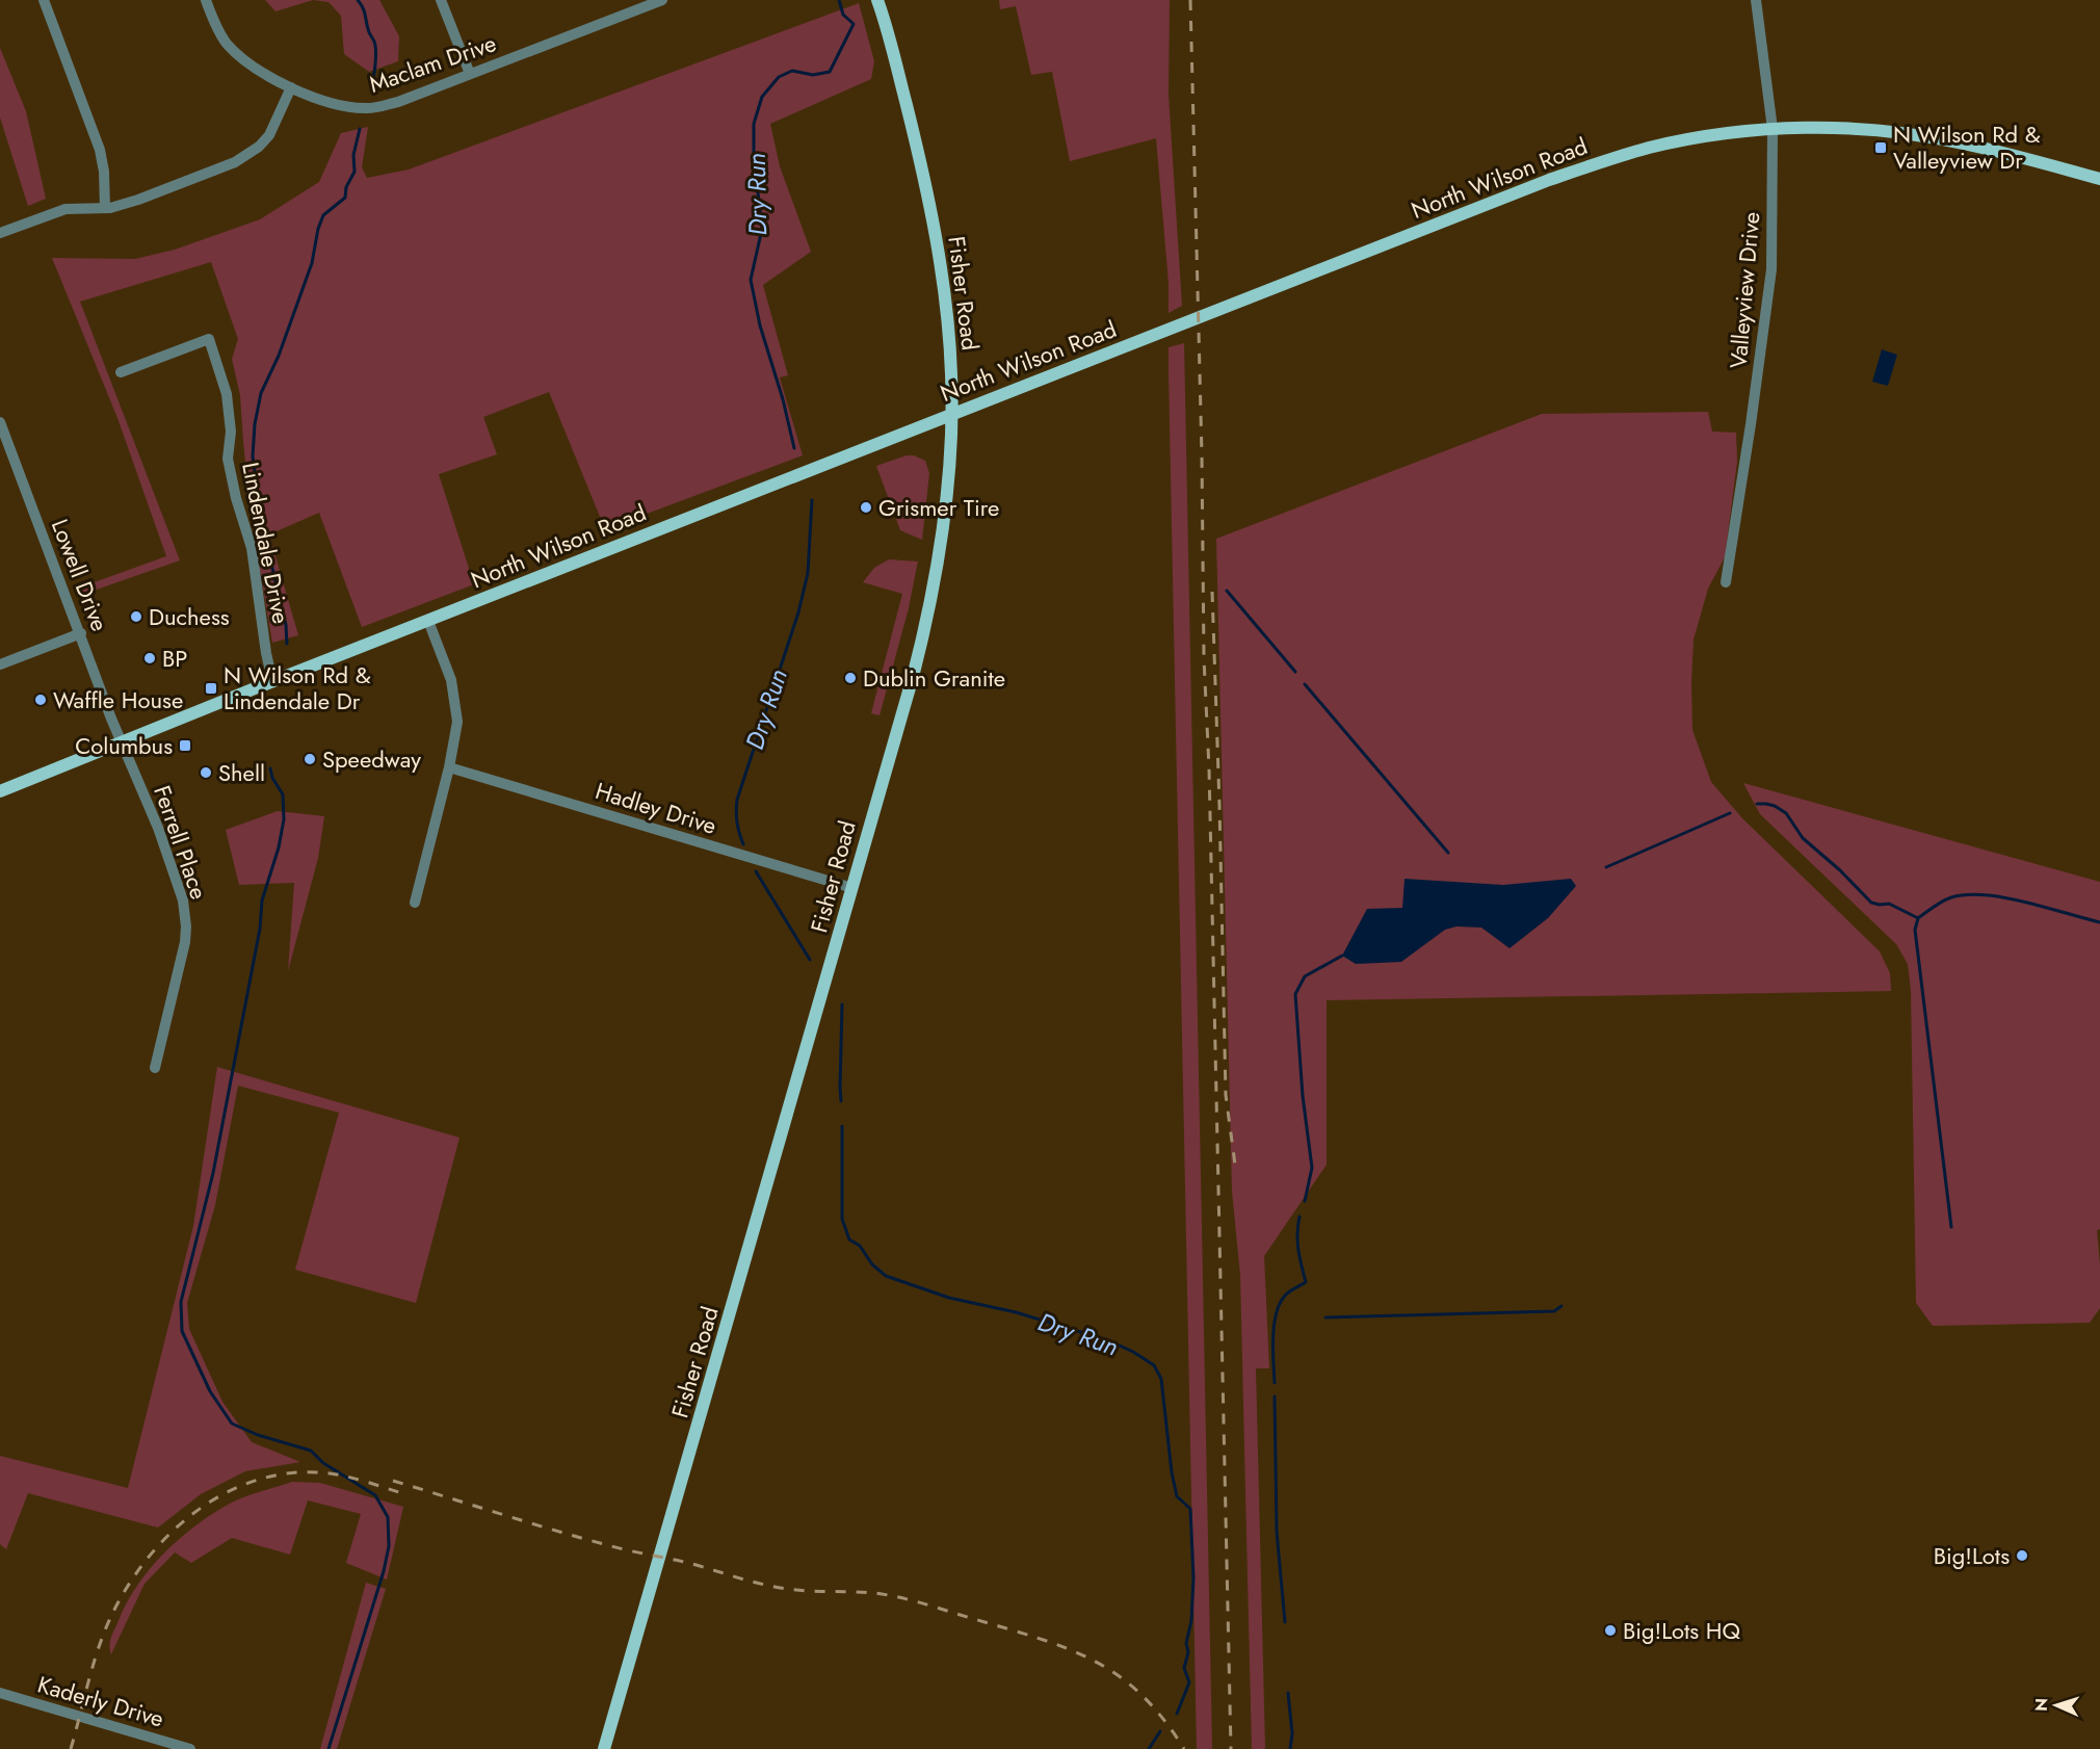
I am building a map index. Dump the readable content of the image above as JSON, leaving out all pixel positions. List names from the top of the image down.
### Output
{
  "streets": {
    "main road": ["North Wilson Road", "Fisher Road"],
    "street": [
      "Maclam Drive",
      "Valleyview Drive",
      "Lindendale Drive",
      "Lowell Drive",
      "Hadley Drive",
      "Ferrell Place",
      "Kaderly Drive"
    ]
  },
  "crossings": [
    ["North Wilson Road", "Valleyview Drive"],
    ["North Wilson Road", "Fisher Road"],
    ["North Wilson Road", "Lindendale Drive"],
    ["North Wilson Road", "Lowell Drive"],
    ["North Wilson Road", "Ferrell Place"],
    ["Fisher Road", "Hadley Drive"],
    ["Lowell Drive", "Ferrell Place"]
  ],
  "water": ["Dry Run"],
  "places": {
    "transit": ["N Wilson Rd & Valleyview Dr", "N Wilson Rd & Lindendale Dr", "Columbus"],
    "other": [
      "Grismer Tire",
      "Duchess",
      "BP",
      "Dublin Granite",
      "Waffle House",
      "Speedway",
      "Shell",
      "Big!Lots",
      "Big!Lots HQ"
    ]
  },
  "north": "left"
}
